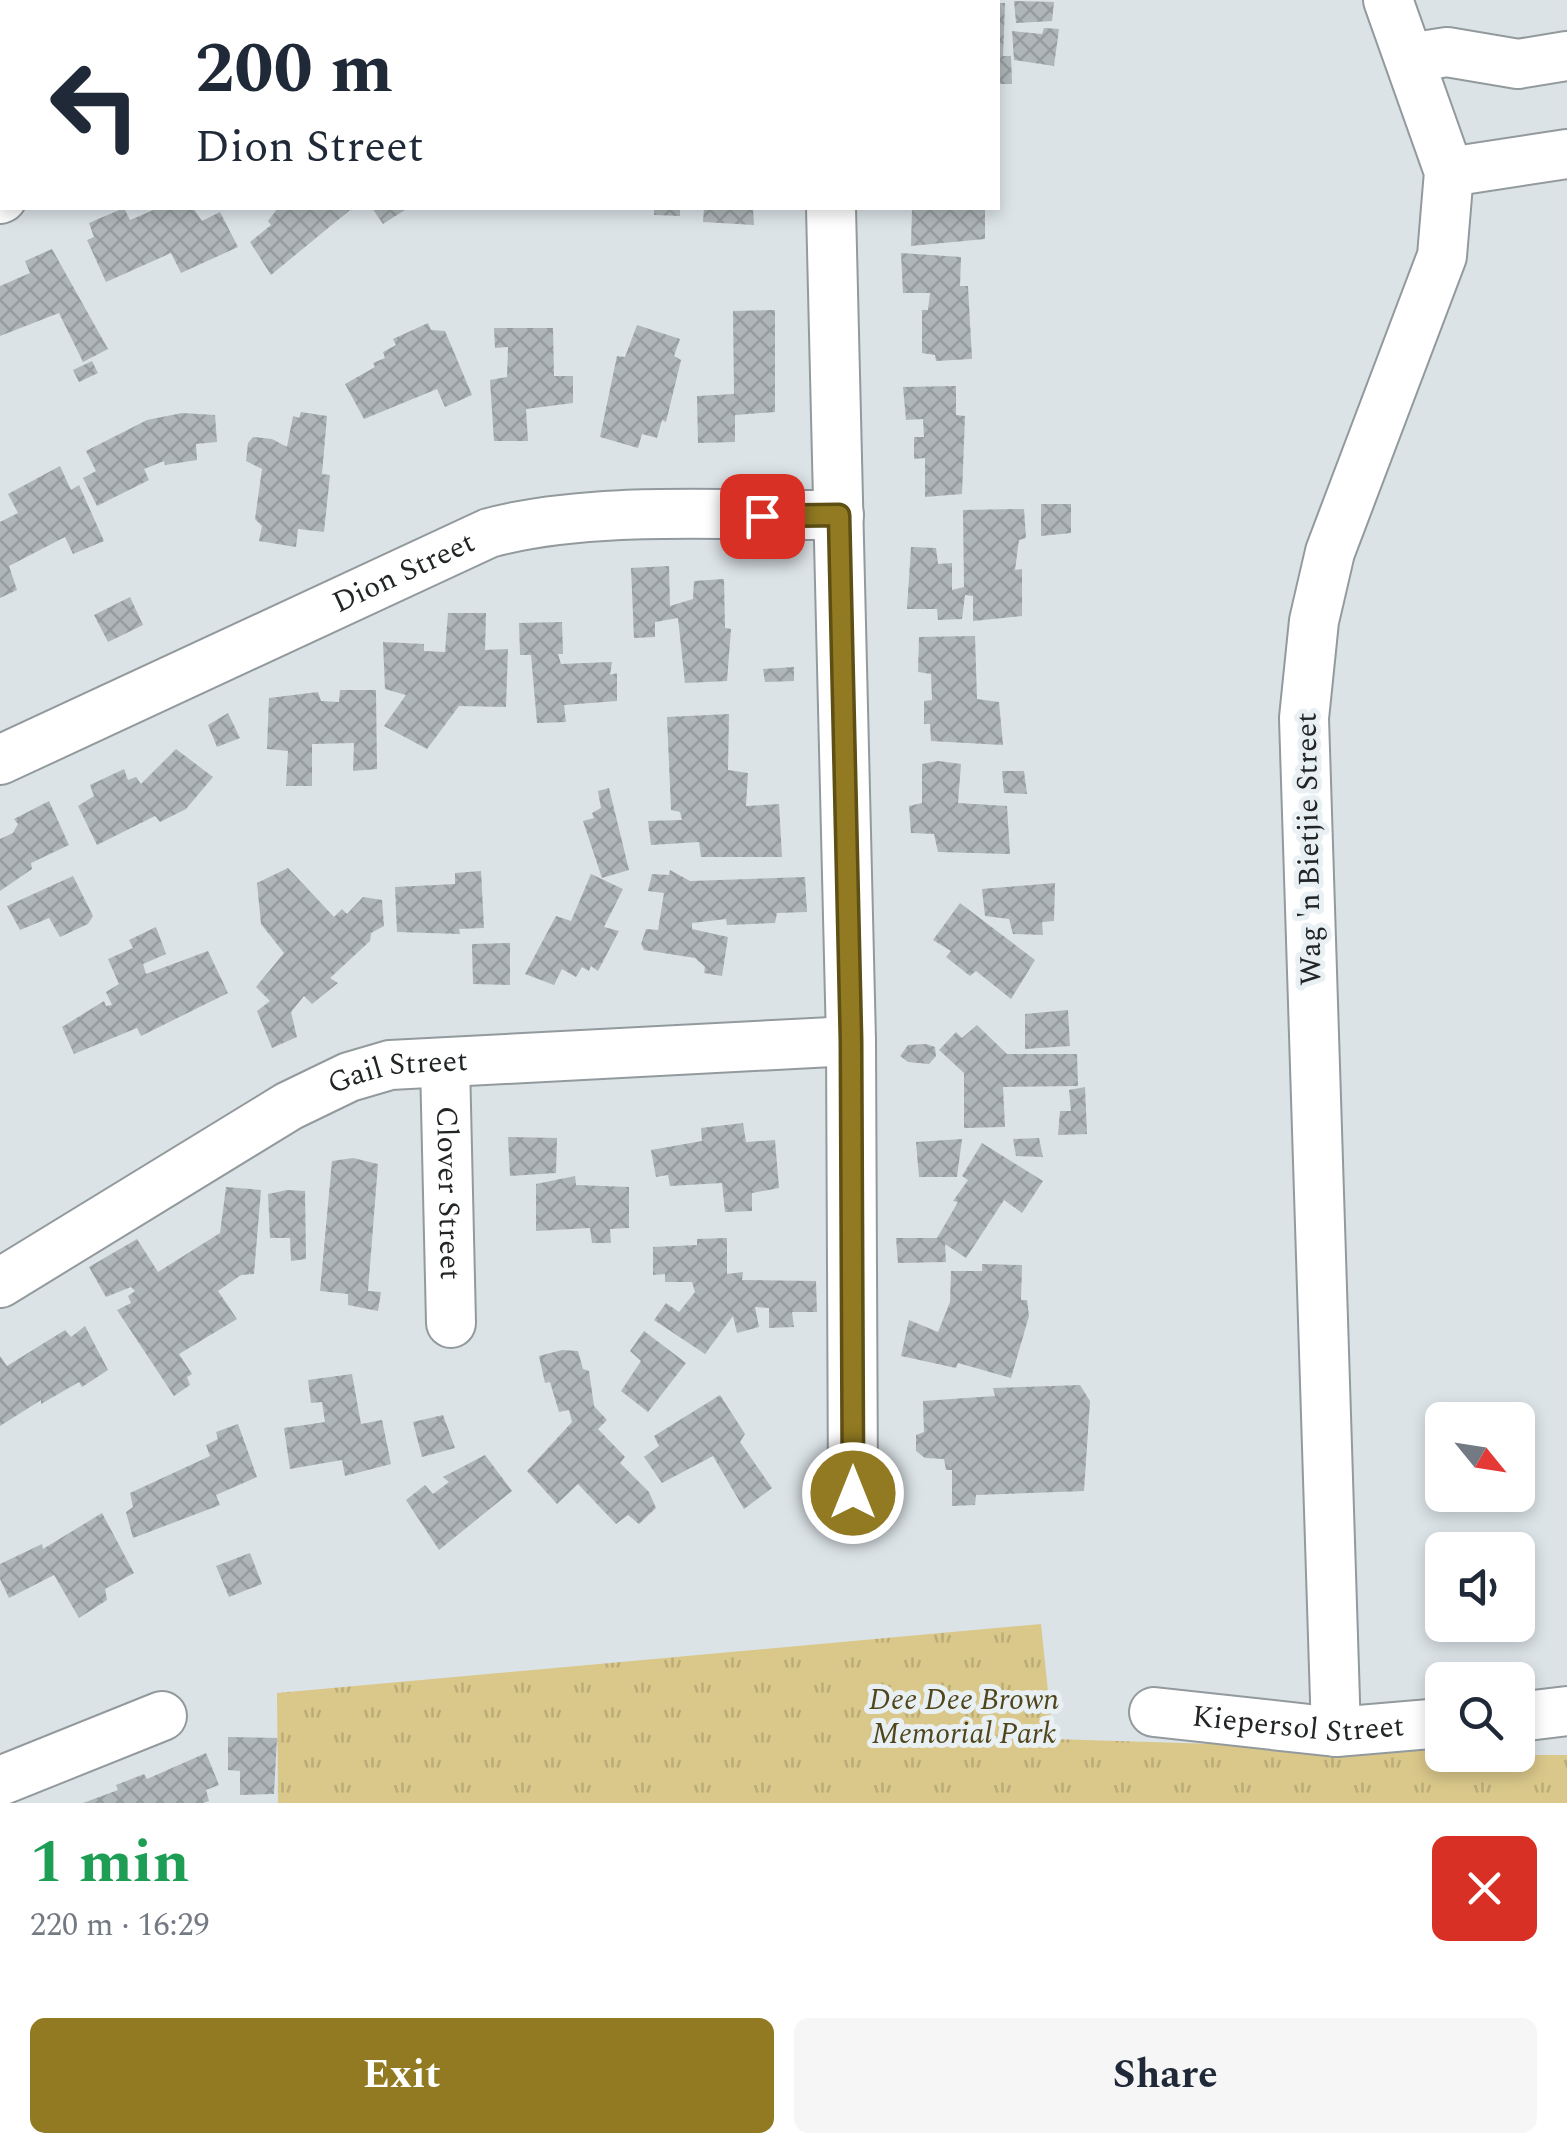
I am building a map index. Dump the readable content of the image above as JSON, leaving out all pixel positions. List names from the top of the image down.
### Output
{
  "streets": {
    "street": [
      "Dion Street",
      "Wag 'n Bietjie Street",
      "Gail Street",
      "Clover Street",
      "Kiepersol Street"
    ]
  },
  "crossings": [
    ["Wag 'n Bietjie Street", "Kiepersol Street"],
    ["Gail Street", "Clover Street"]
  ],
  "parks": ["Dee Dee Brown Memorial Park"],
  "north": "bottom right",
  "page": {
    "turn": ["200 m", "Dion Street"],
    "heading": ["1 min", "220 m · 16:29"],
    "buttons": ["Exit", "Share"]
  }
}
